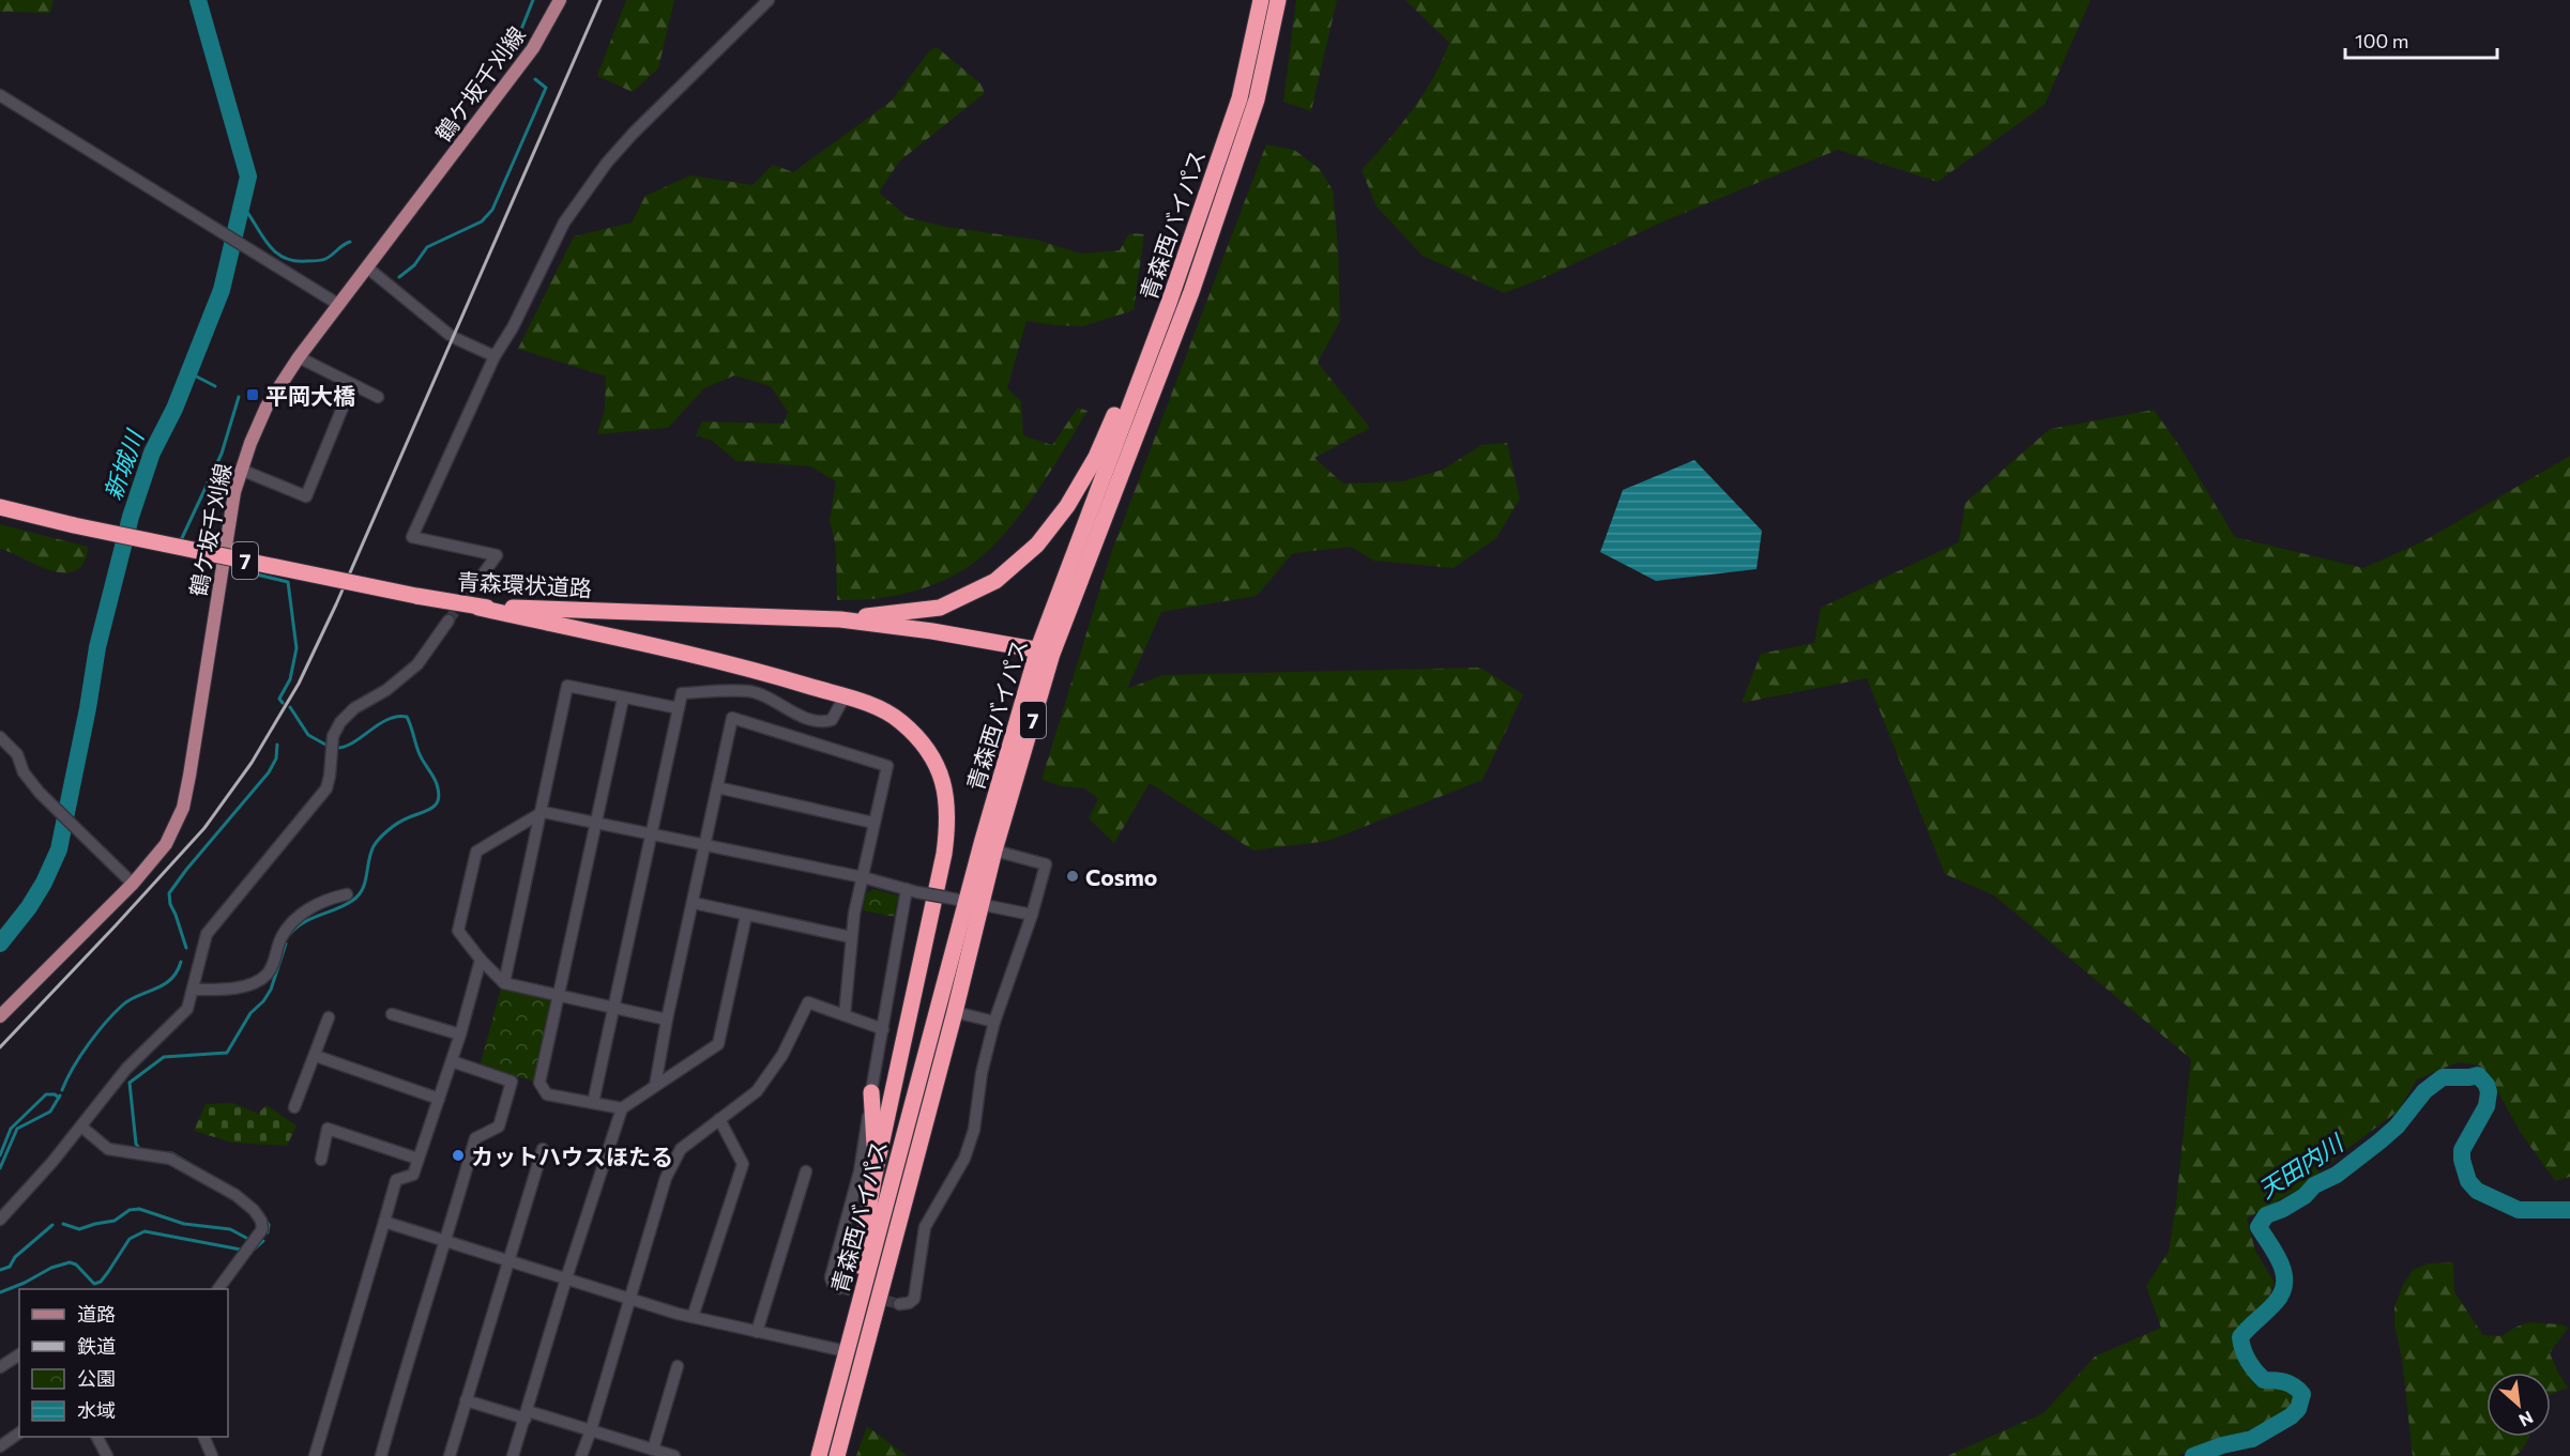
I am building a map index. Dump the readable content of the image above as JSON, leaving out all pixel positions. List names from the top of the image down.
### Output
{
  "streets": {
    "highway": ["青森西バイパス", "7", "青森環状道路"],
    "main road": ["鶴ケ坂千刈線"]
  },
  "crossings": [
    ["青森西バイパス", "青森環状道路"]
  ],
  "water": ["新城川", "天田内川"],
  "places": {
    "transit": ["平岡大橋"],
    "other": ["Cosmo", "カットハウスほたる"]
  },
  "legend": [
    "道路",
    "鉄道",
    "公園",
    "水域"
  ],
  "scale_bar": "100 m",
  "north": "bottom right"
}
